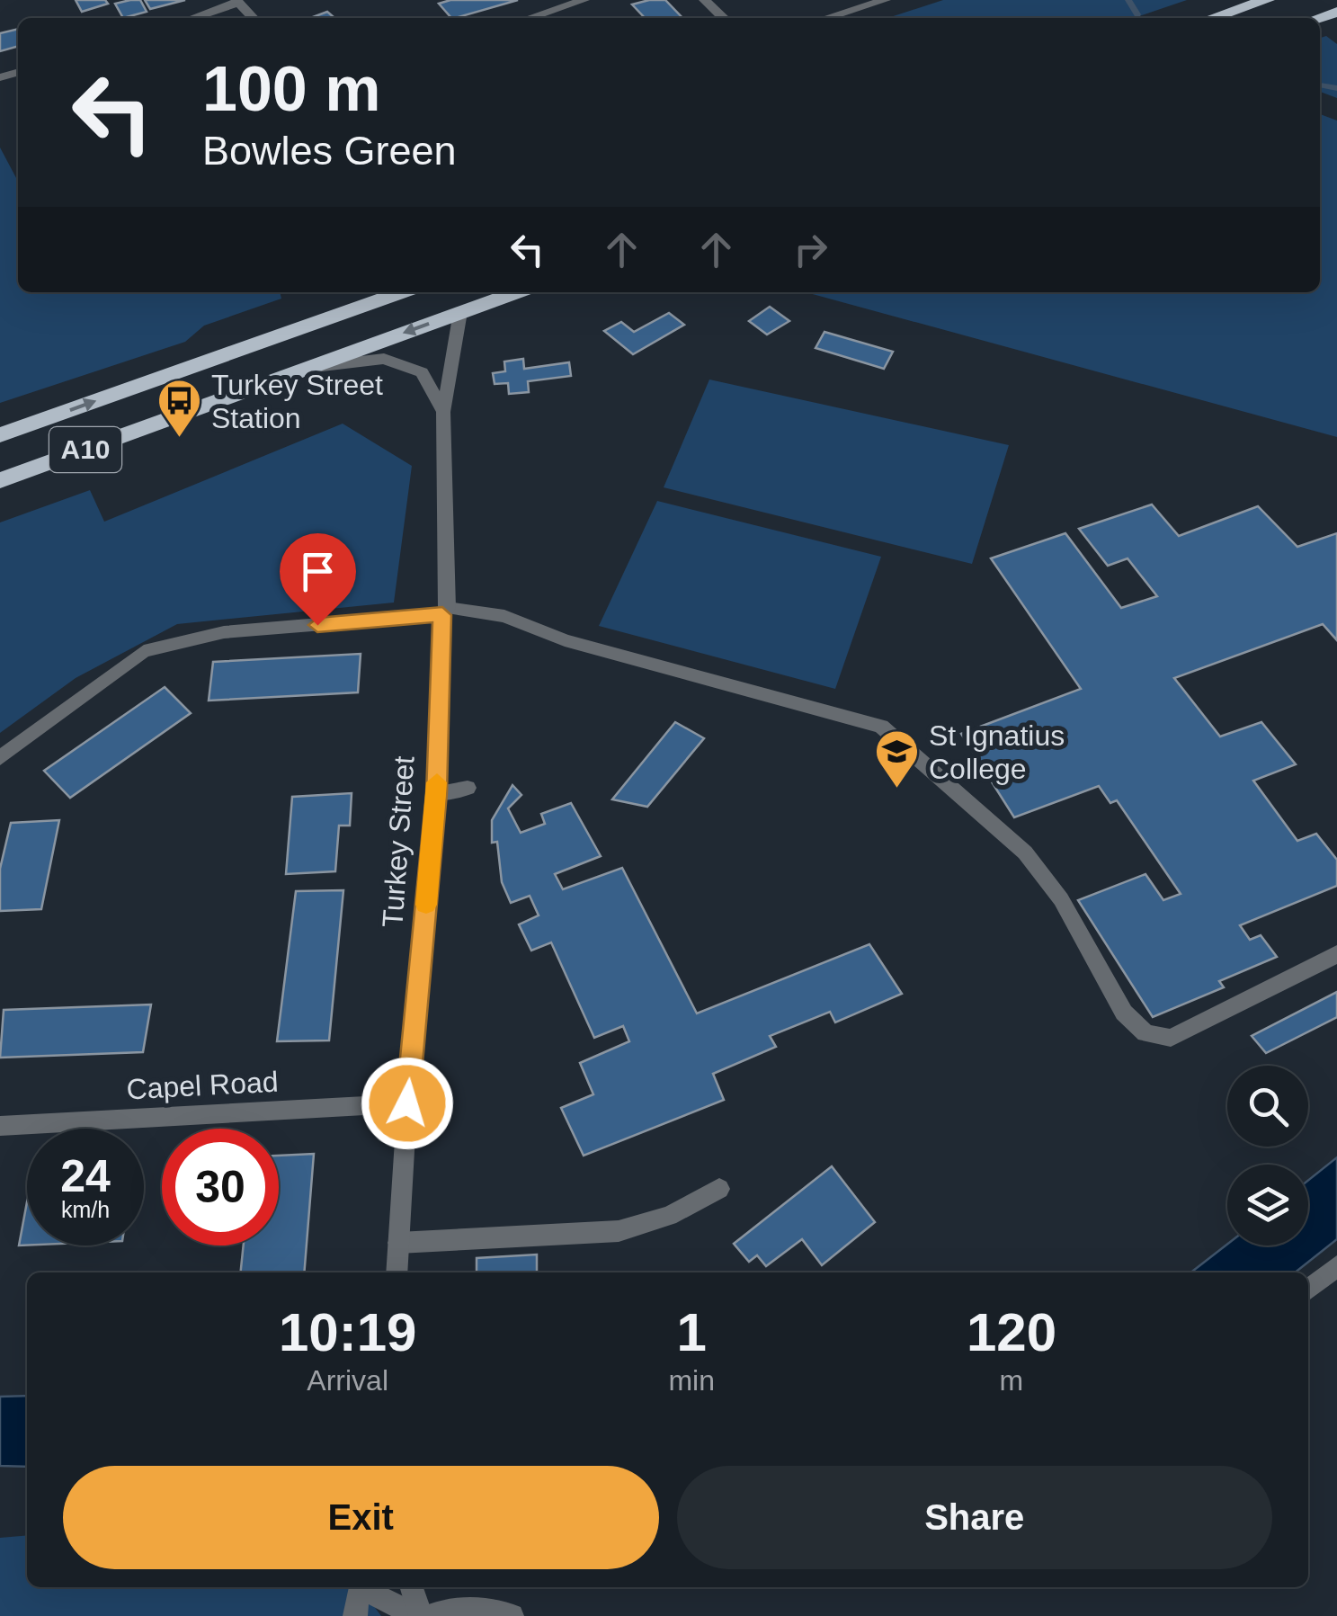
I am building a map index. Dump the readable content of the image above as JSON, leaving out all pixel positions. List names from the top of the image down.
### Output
{
  "streets": {
    "highway": ["A10"],
    "street": ["Turkey Street", "Capel Road"]
  },
  "crossings": [
    ["A10", "Turkey Street"],
    ["Turkey Street", "Capel Road"]
  ],
  "places": {
    "bus stop": ["Turkey Street Station"],
    "school or university": ["St Ignatius College"]
  },
  "page": {
    "turn": ["100 m", "Bowles Green"],
    "speed": "24 km/h",
    "limit": "30",
    "eta": [
      "10:19",
      "Arrival",
      "1",
      "min",
      "120",
      "m"
    ],
    "buttons": ["Exit", "Share"]
  }
}
